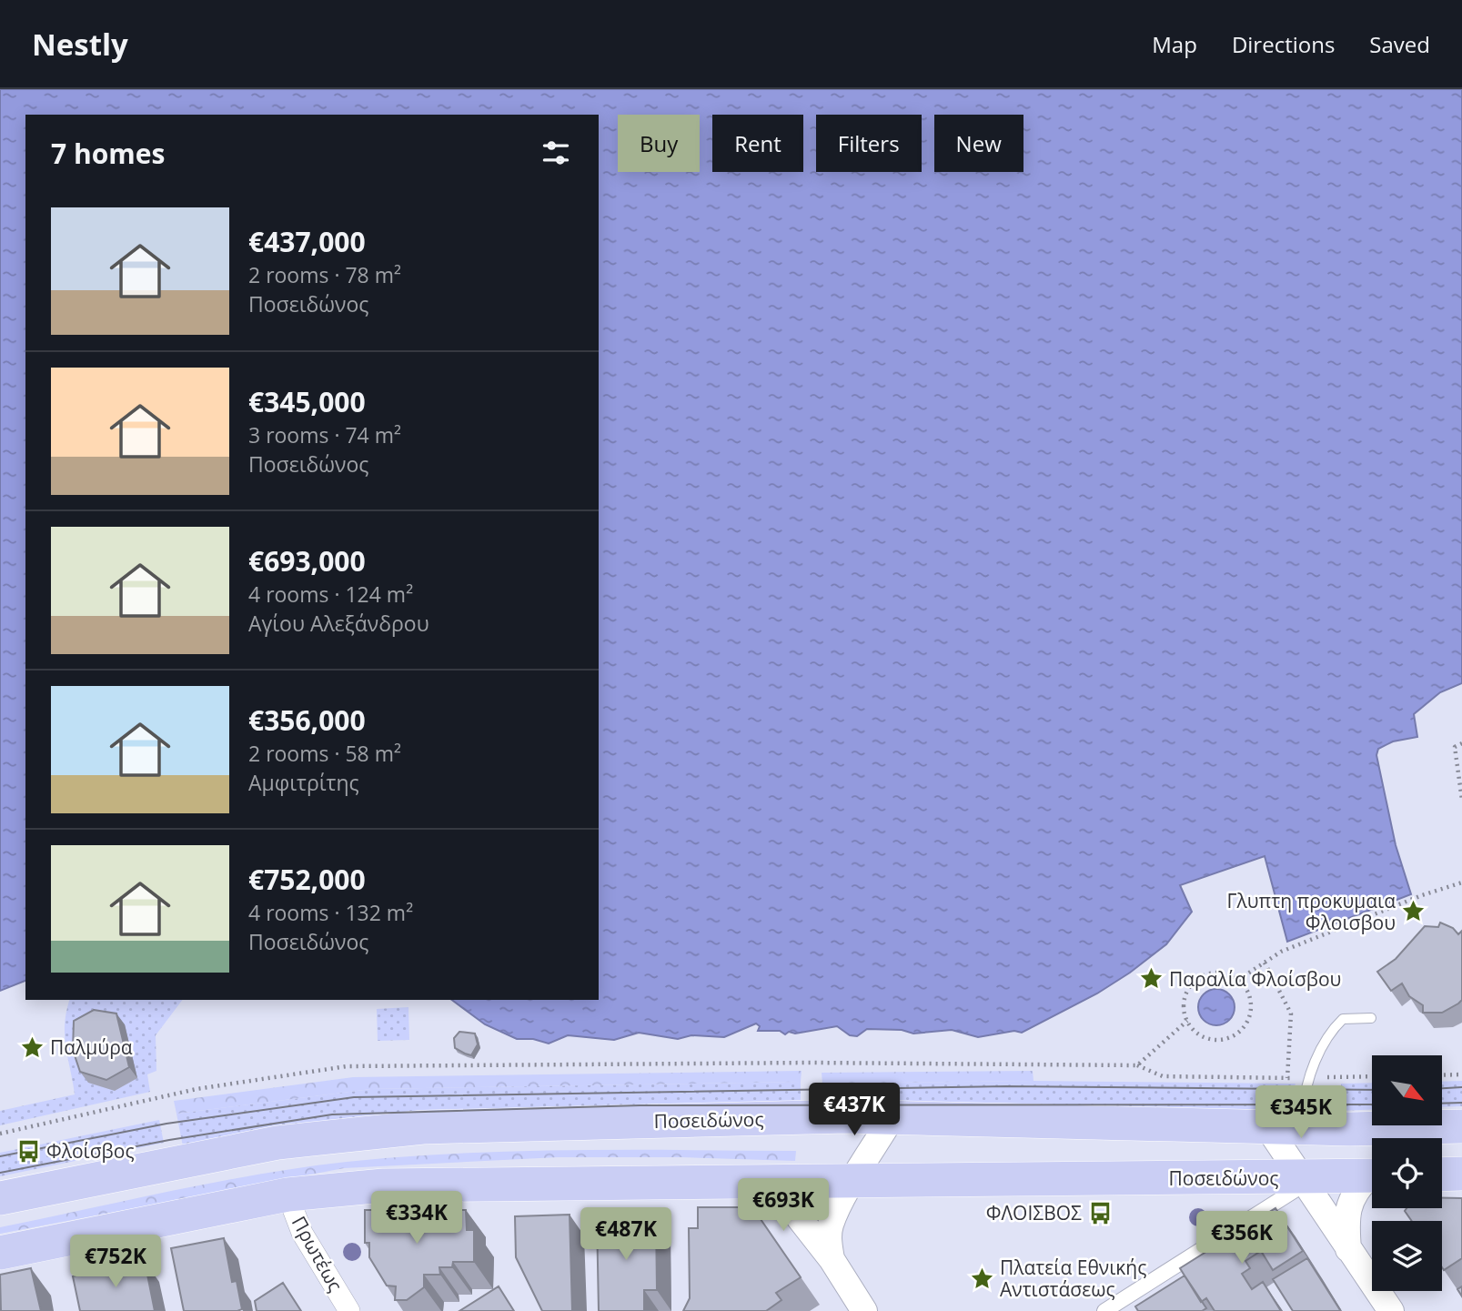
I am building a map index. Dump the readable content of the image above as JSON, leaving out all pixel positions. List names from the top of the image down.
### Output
{
  "streets": {
    "highway": ["Ποσειδώνος"],
    "street": ["Πρωτέως"]
  },
  "crossings": [
    ["Ποσειδώνος", "Πρωτέως"]
  ],
  "places": {
    "place": [
      "Γλυπτη προκυμαια Φλοισβου",
      "Παραλία Φλοίσβου",
      "Παλμύρα",
      "Πλατεία Εθνικής Αντιστάσεως"
    ],
    "bus stop": ["Φλοίσβος", "ΦΛΟΙΣΒΟΣ"]
  },
  "north": "bottom right",
  "page": {
    "header": "Nestly",
    "nav": ["Map", "Directions", "Saved"],
    "chip": [
      "Buy",
      "Rent",
      "Filters",
      "New"
    ],
    "heading": "7 homes",
    "list": [
      {
        "name": "€437,000",
        "note": "2 rooms · 78 m² · Ποσειδώνος"
      },
      {
        "name": "€345,000",
        "note": "3 rooms · 74 m² · Ποσειδώνος"
      },
      {
        "name": "€693,000",
        "note": "4 rooms · 124 m² · Αγίου Αλεξάνδρου"
      },
      {
        "name": "€356,000",
        "note": "2 rooms · 58 m² · Αμφιτρίτης"
      },
      {
        "name": "€752,000",
        "note": "4 rooms · 132 m² · Ποσειδώνος"
      }
    ],
    "price": [
      "€437K",
      "€345K",
      "€693K",
      "€334K",
      "€487K",
      "€356K",
      "€752K"
    ]
  }
}
